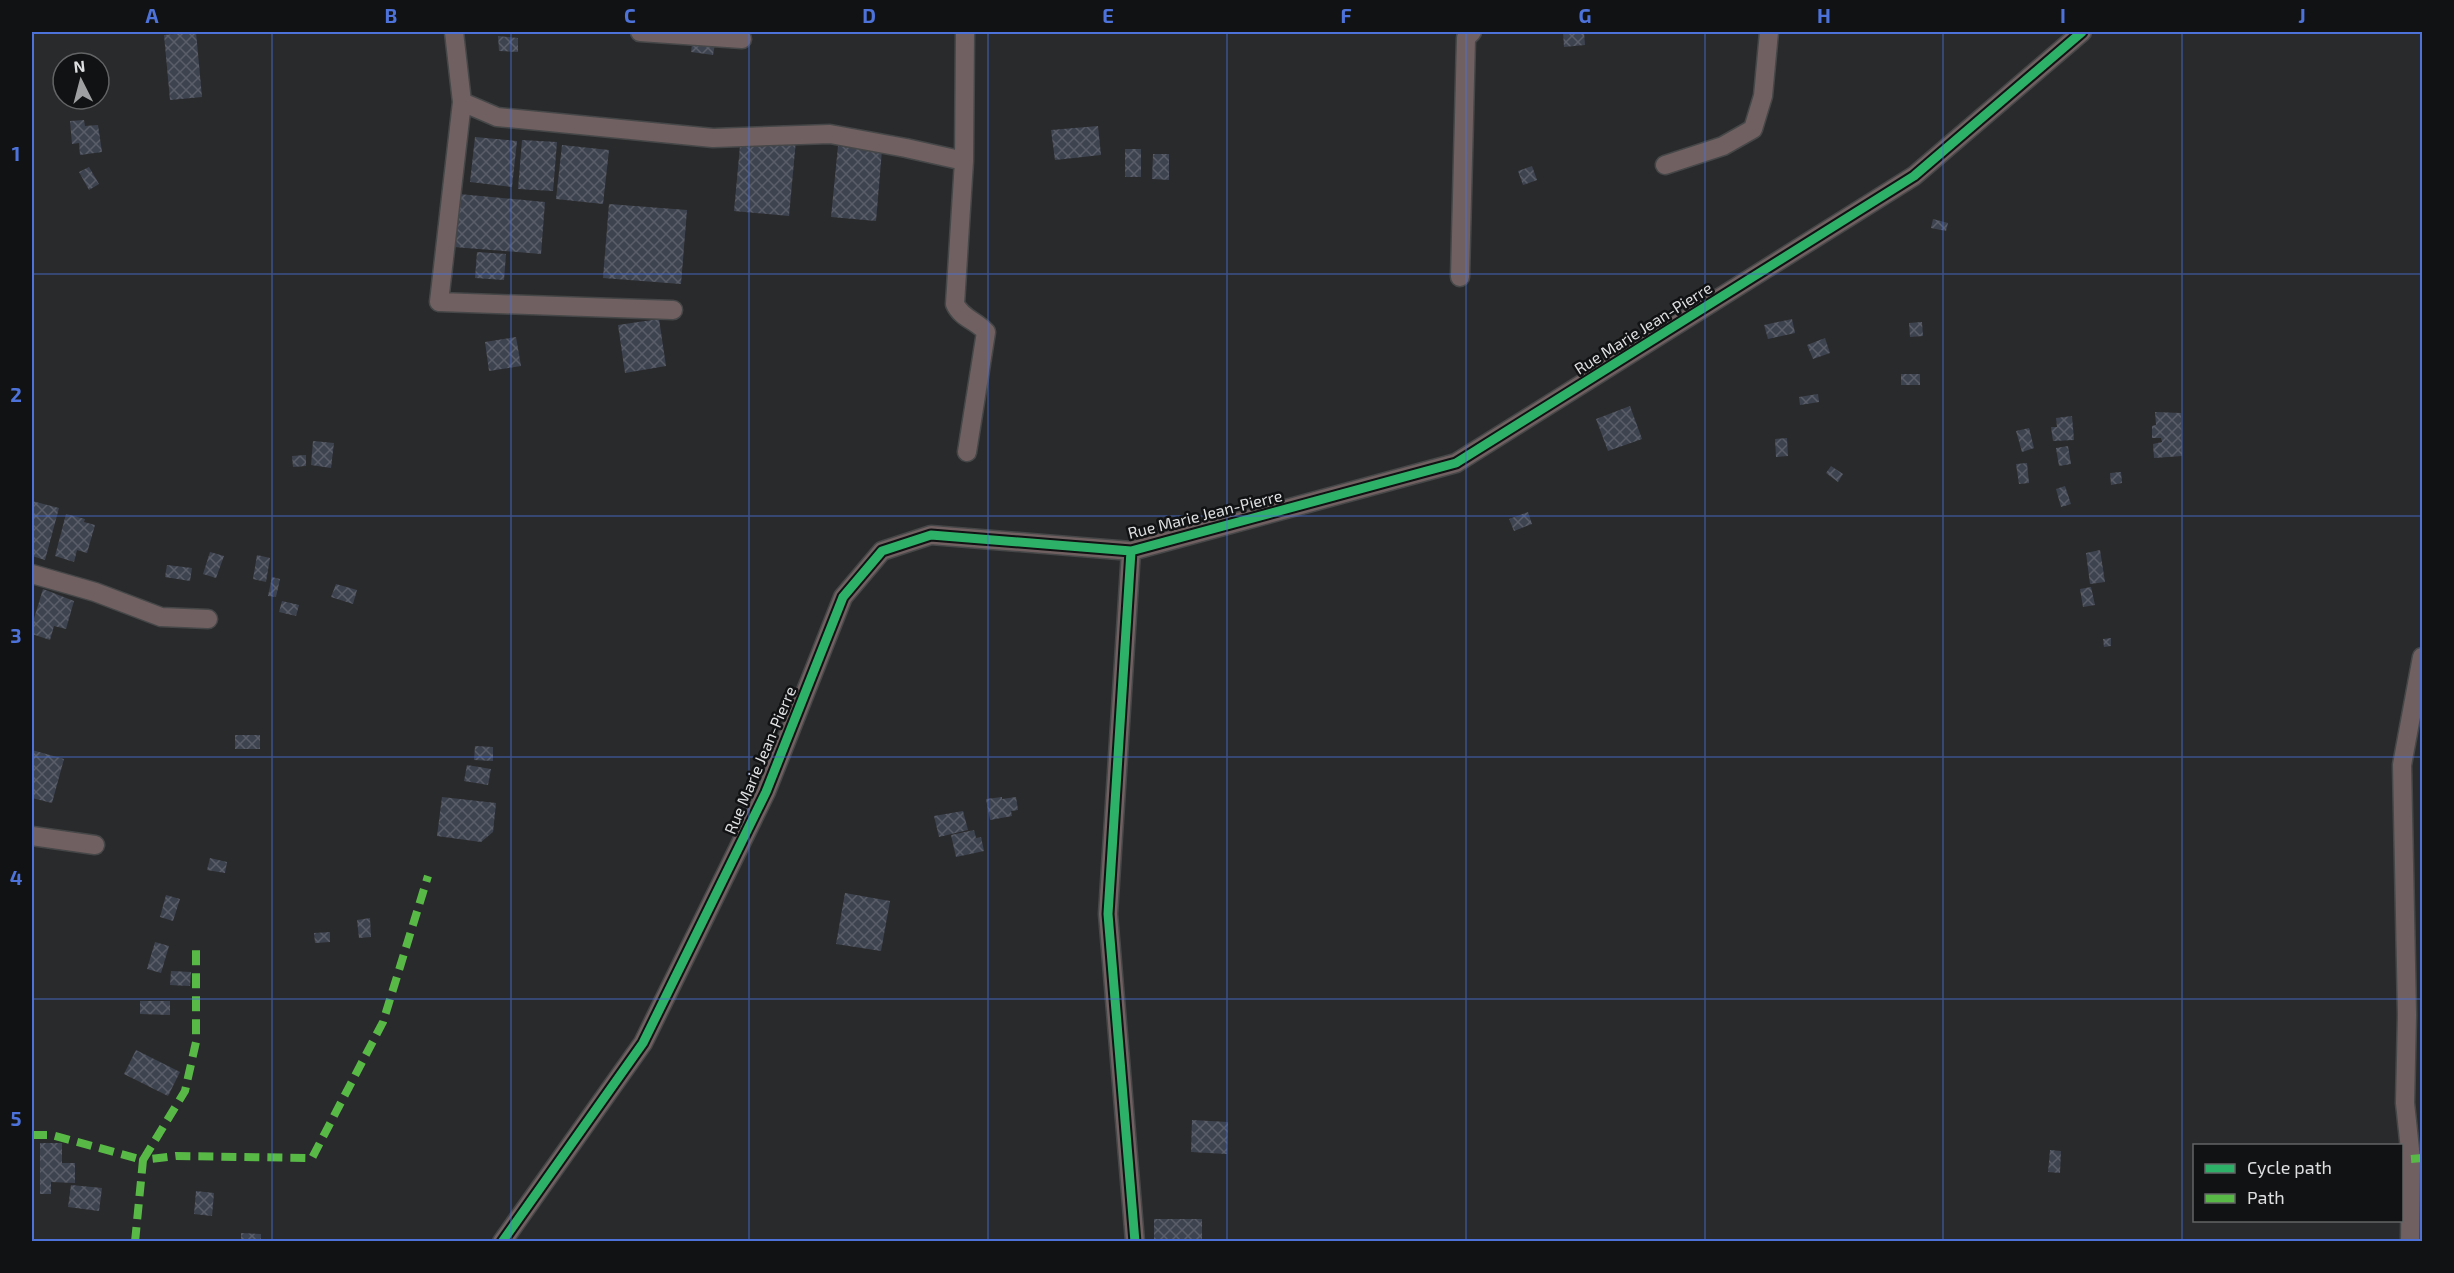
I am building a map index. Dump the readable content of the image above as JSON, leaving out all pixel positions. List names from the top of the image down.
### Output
{
  "streets": {
    "street": ["Rue Marie Jean-Pierre"]
  },
  "legend": ["Cycle path", "Path"],
  "north": "top",
  "grid": {
    "columns": [
      "A",
      "B",
      "C",
      "D",
      "E",
      "F",
      "G",
      "H",
      "I",
      "J"
    ],
    "rows": [
      "1",
      "2",
      "3",
      "4",
      "5"
    ]
  }
}
